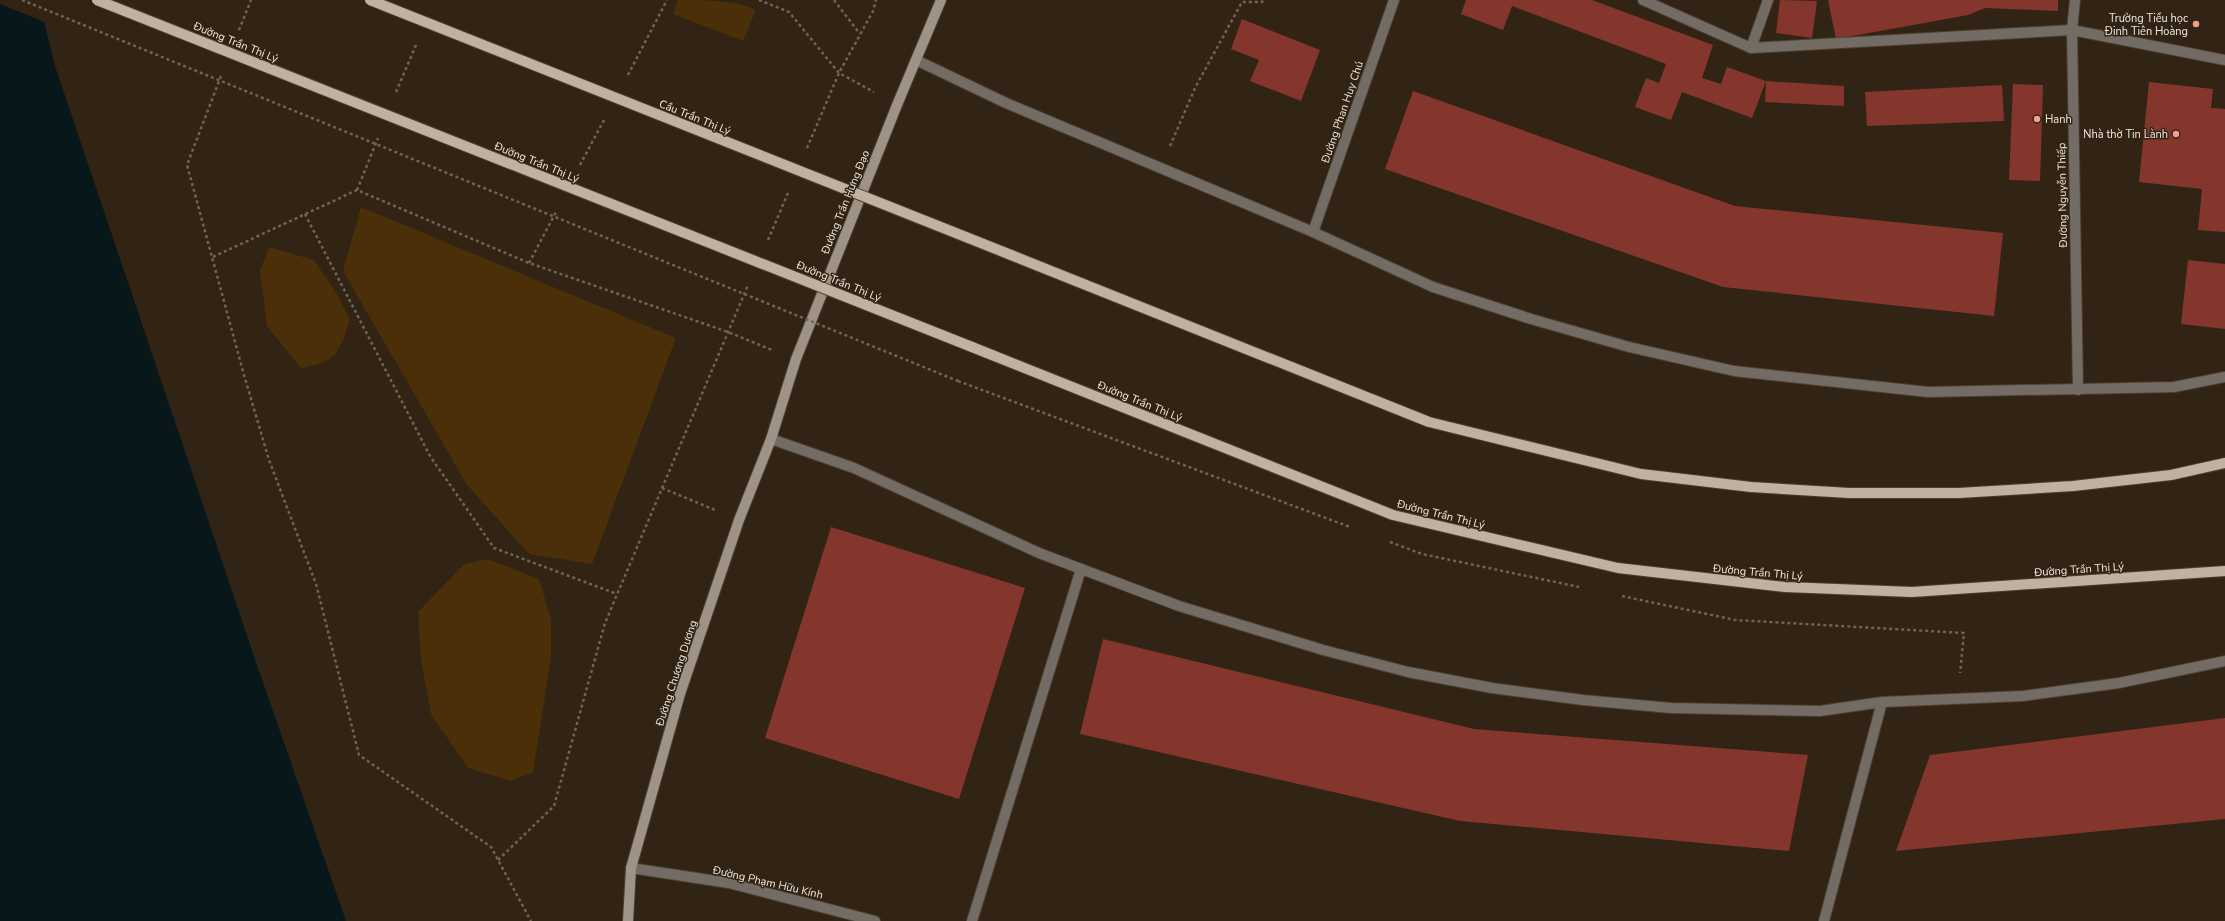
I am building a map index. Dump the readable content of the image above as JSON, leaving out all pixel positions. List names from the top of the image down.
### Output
{
  "streets": {
    "main road": [
      "Đường Trần Thị Lý",
      "Cầu Trần Thị Lý",
      "Đường Trần Hưng Đạo",
      "Đường Chương Dương"
    ],
    "street": ["Đường Phan Huy Chú", "Đường Nguyễn Thiếp", "Đường Phạm Hữu Kính"]
  },
  "crossings": [
    ["Đường Trần Hưng Đạo", "Đường Chương Dương"],
    ["Đường Chương Dương", "Đường Phạm Hữu Kính"]
  ],
  "places": ["Trường Tiểu học Đinh Tiên Hoàng", "Hanh", "Nhà thờ Tin Lành"]
}
